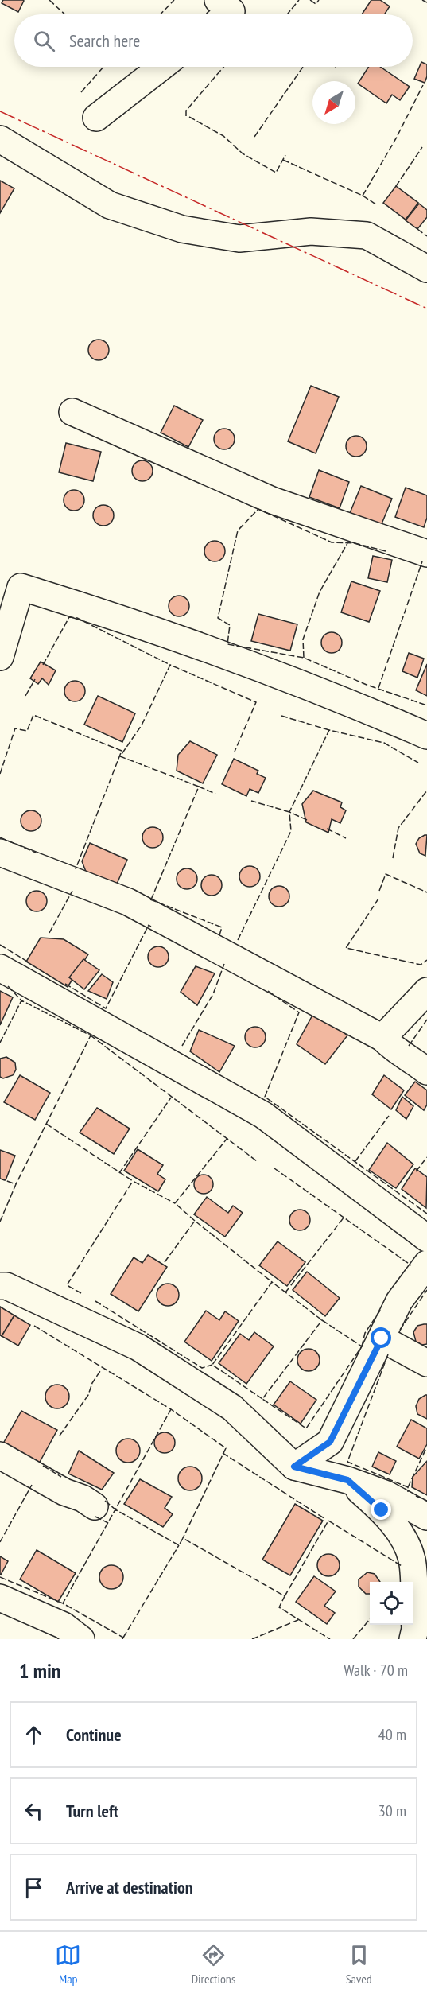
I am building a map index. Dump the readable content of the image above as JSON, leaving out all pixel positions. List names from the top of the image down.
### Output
{
  "north": "bottom left",
  "page": {
    "search": "Search here",
    "heading": ["1 min", "Walk · 70 m"],
    "list": [
      ["Continue", "40 m"],
      ["Turn left", "30 m"],
      "Arrive at destination"
    ],
    "nav": ["Map", "Directions", "Saved"]
  }
}
